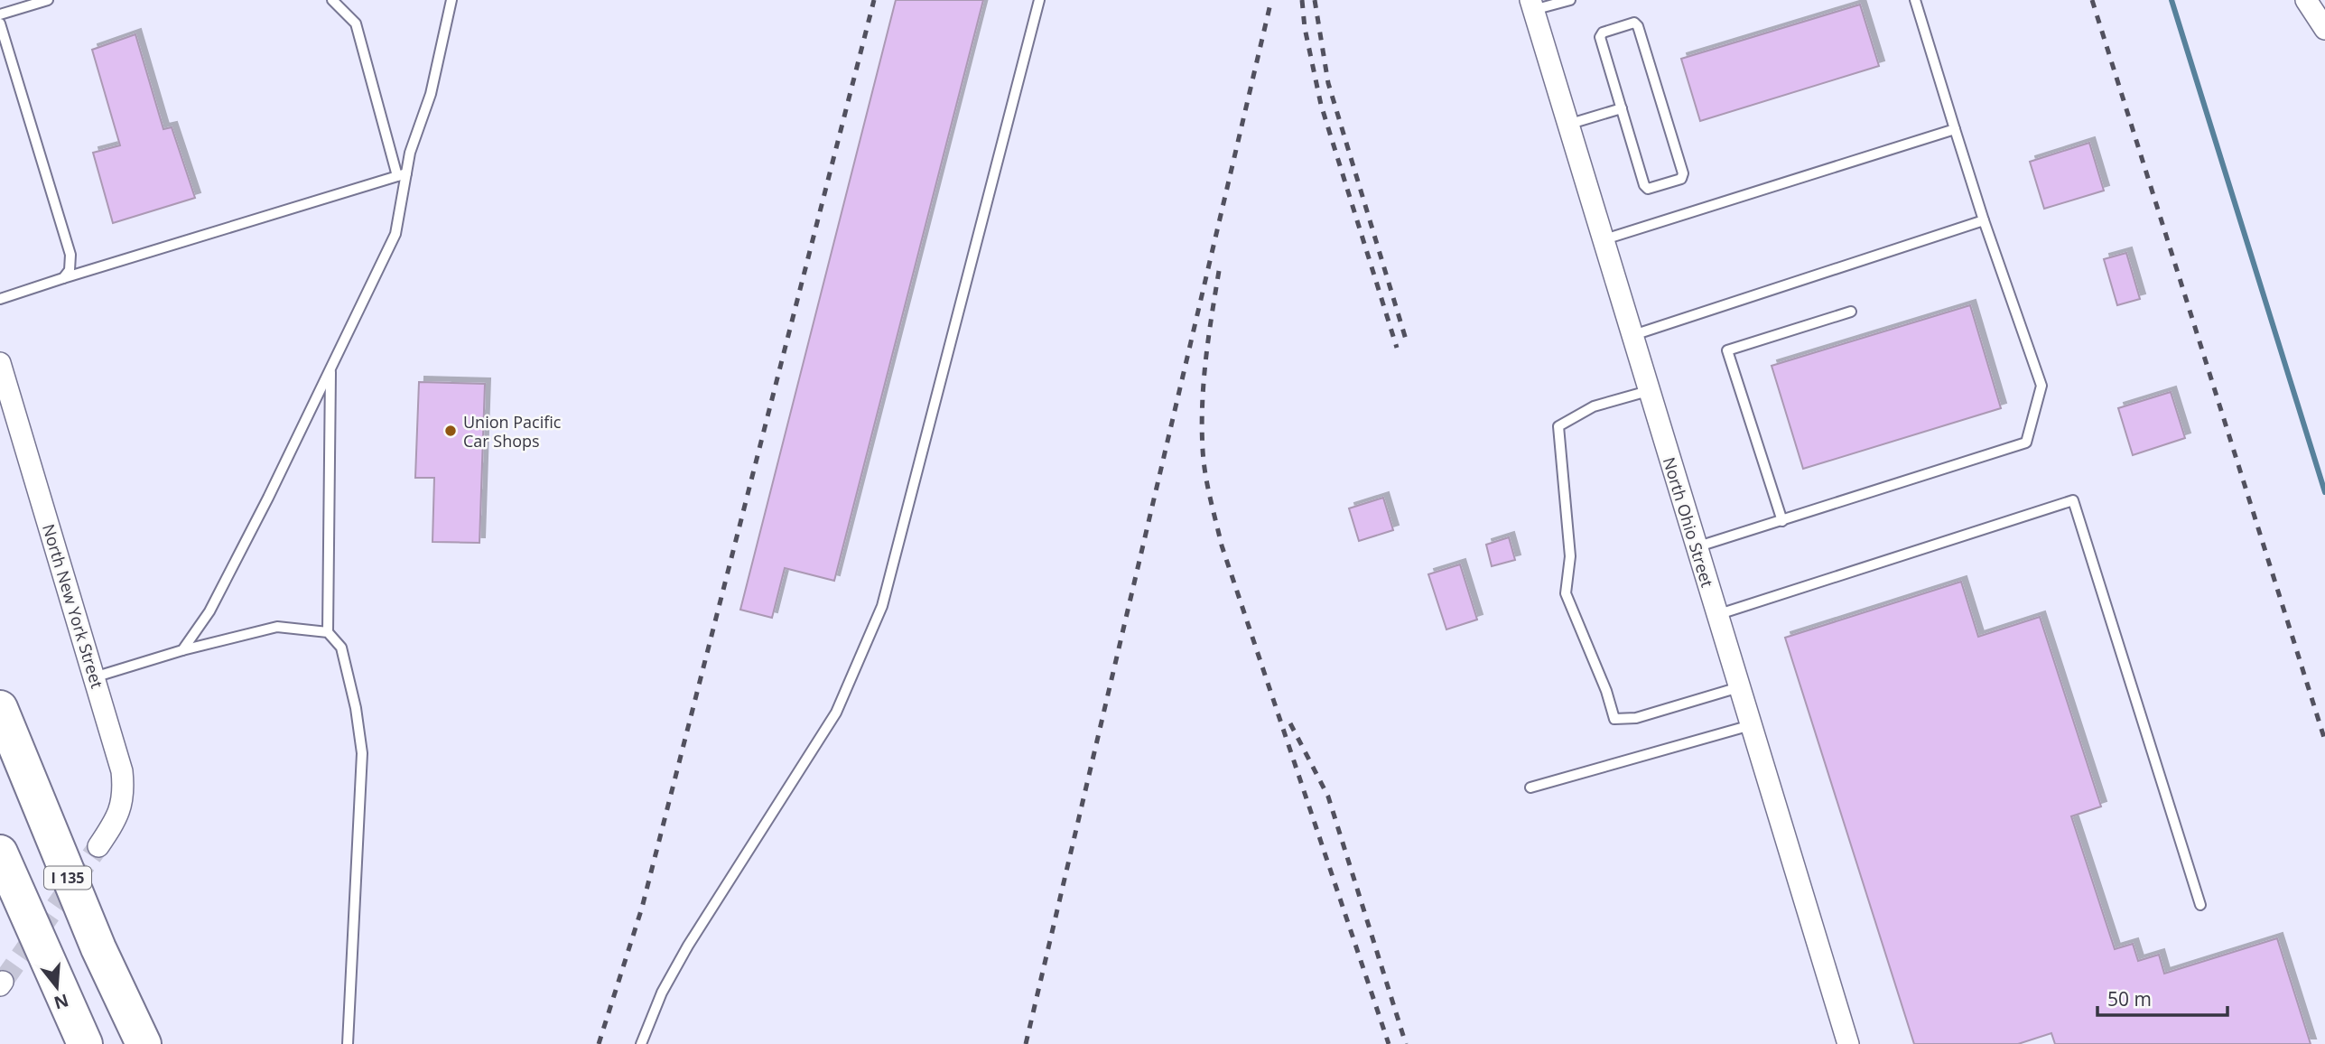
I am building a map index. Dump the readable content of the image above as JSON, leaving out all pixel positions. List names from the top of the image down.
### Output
{
  "streets": {
    "highway": ["I 135"],
    "street": ["North Ohio Street", "North New York Street"]
  },
  "places": ["Union Pacific Car Shops"],
  "scale_bar": "50 m",
  "north": "bottom"
}
